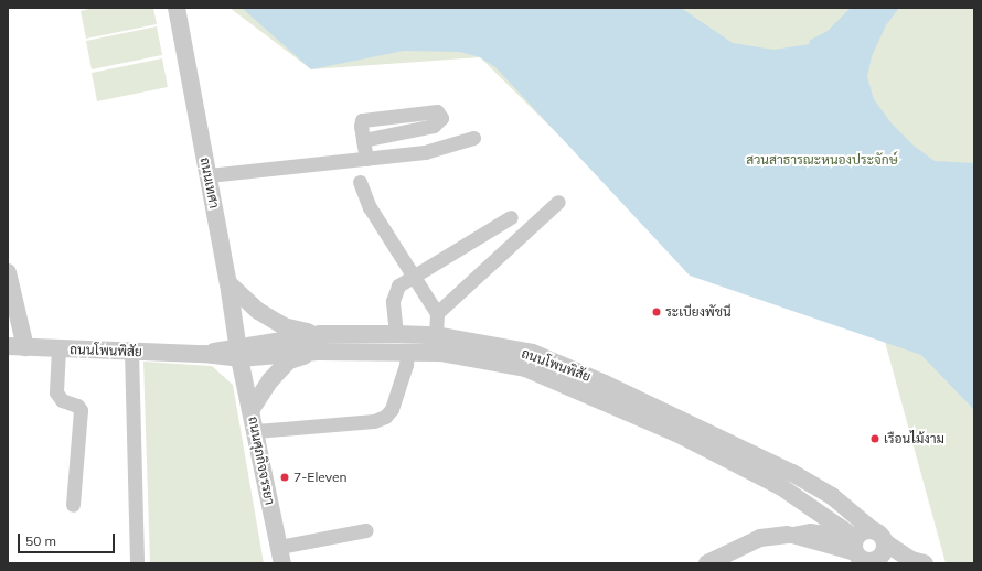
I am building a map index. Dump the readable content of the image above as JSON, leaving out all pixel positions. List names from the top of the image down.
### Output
{
  "streets": {
    "street": ["ถนนเทศา", "ถนนโพนพิสัย", "ถนนศุภกิจจรรยา"]
  },
  "crossings": [
    ["ถนนเทศา", "ถนนโพนพิสัย"],
    ["ถนนเทศา", "ถนนศุภกิจจรรยา"],
    ["ถนนโพนพิสัย", "ถนนศุภกิจจรรยา"]
  ],
  "parks": ["สวนสาธารณะหนองประจักษ์"],
  "places": ["ระเบียงพัชนี", "เรือนไม้งาม", "7-Eleven"],
  "scale_bar": "50 m"
}
